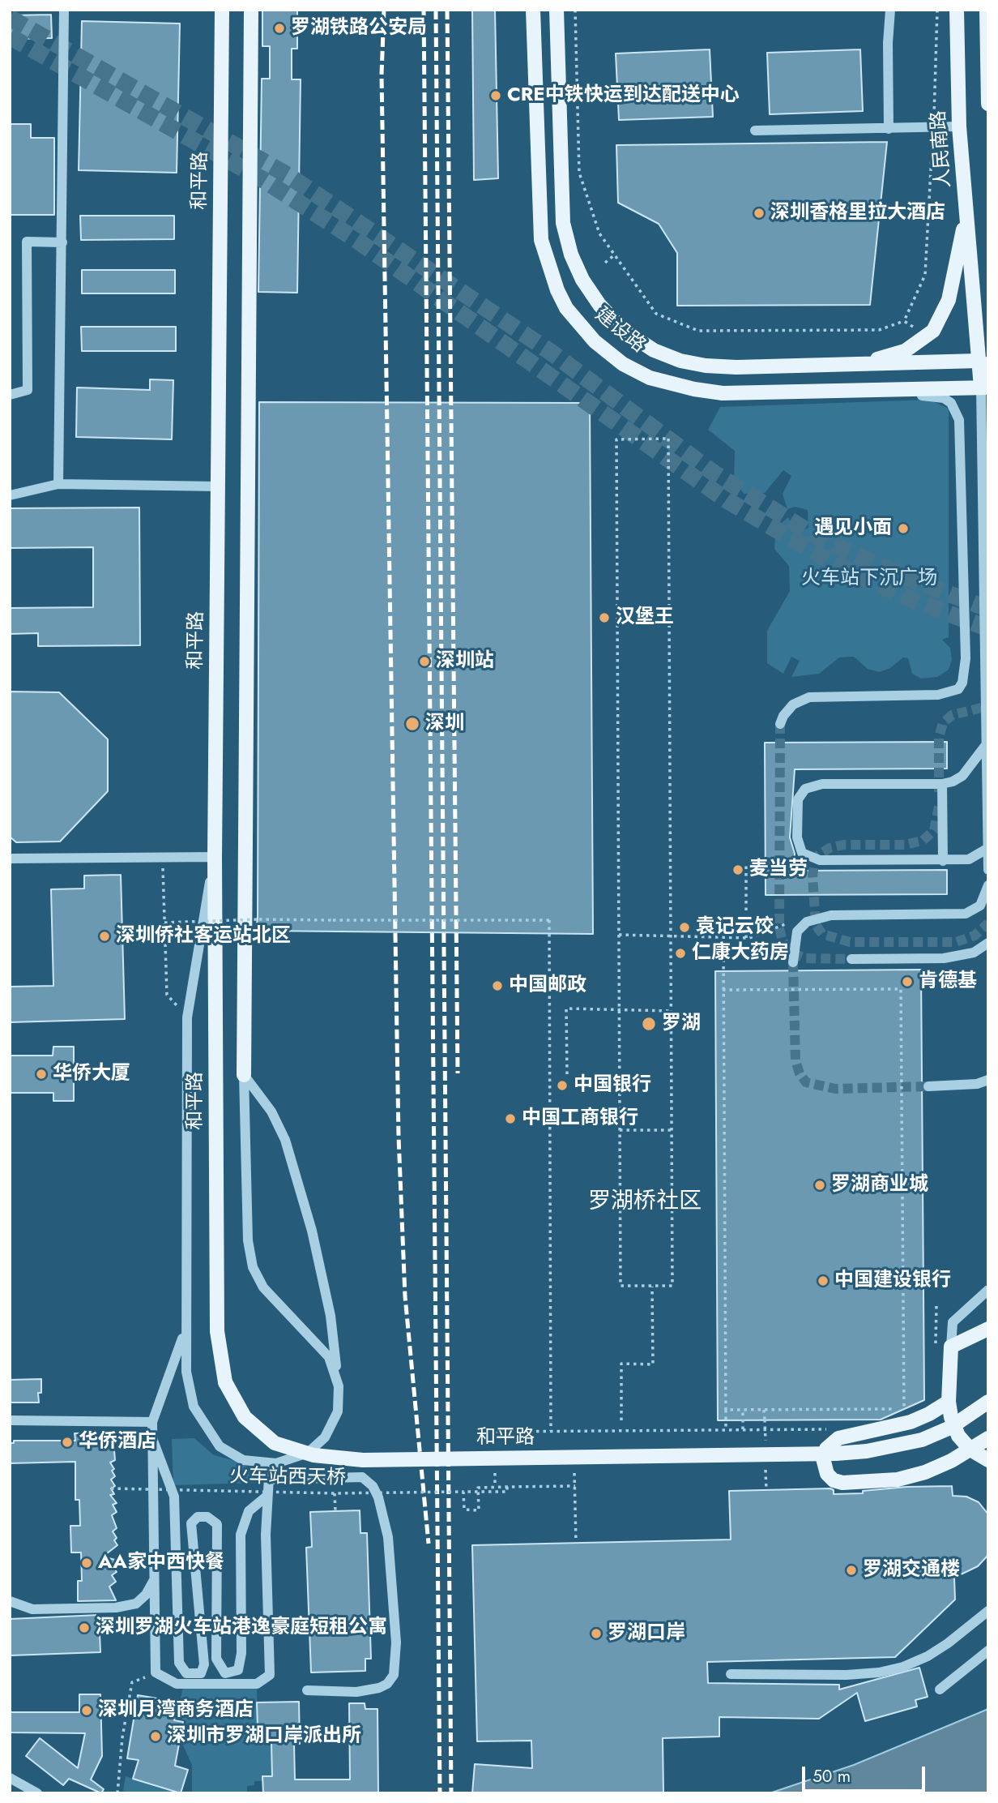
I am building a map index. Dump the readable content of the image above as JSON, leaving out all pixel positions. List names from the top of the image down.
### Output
{
  "streets": {
    "main road": ["人民南路", "和平路", "建设路"],
    "path": ["火车站西天桥"]
  },
  "crossings": [
    ["人民南路", "建设路"]
  ],
  "districts": ["罗湖桥社区"],
  "parks": ["火车站下沉广场"],
  "places": [
    "罗湖铁路公安局",
    "CRE中铁快运到达配送中心",
    "深圳香格里拉大酒店",
    "遇见小面",
    "汉堡王",
    "深圳站",
    "深圳",
    "麦当劳",
    "袁记云饺",
    "深圳侨社客运站北区",
    "仁康大药房",
    "肯德基",
    "中国邮政",
    "罗湖",
    "华侨大厦",
    "中国银行",
    "中国工商银行",
    "罗湖商业城",
    "中国建设银行",
    "华侨酒店",
    "AA家中西快餐",
    "罗湖交通楼",
    "深圳罗湖火车站港逸豪庭短租公寓",
    "罗湖口岸",
    "深圳月湾商务酒店",
    "深圳市罗湖口岸派出所"
  ],
  "scale_bar": "50 m"
}
